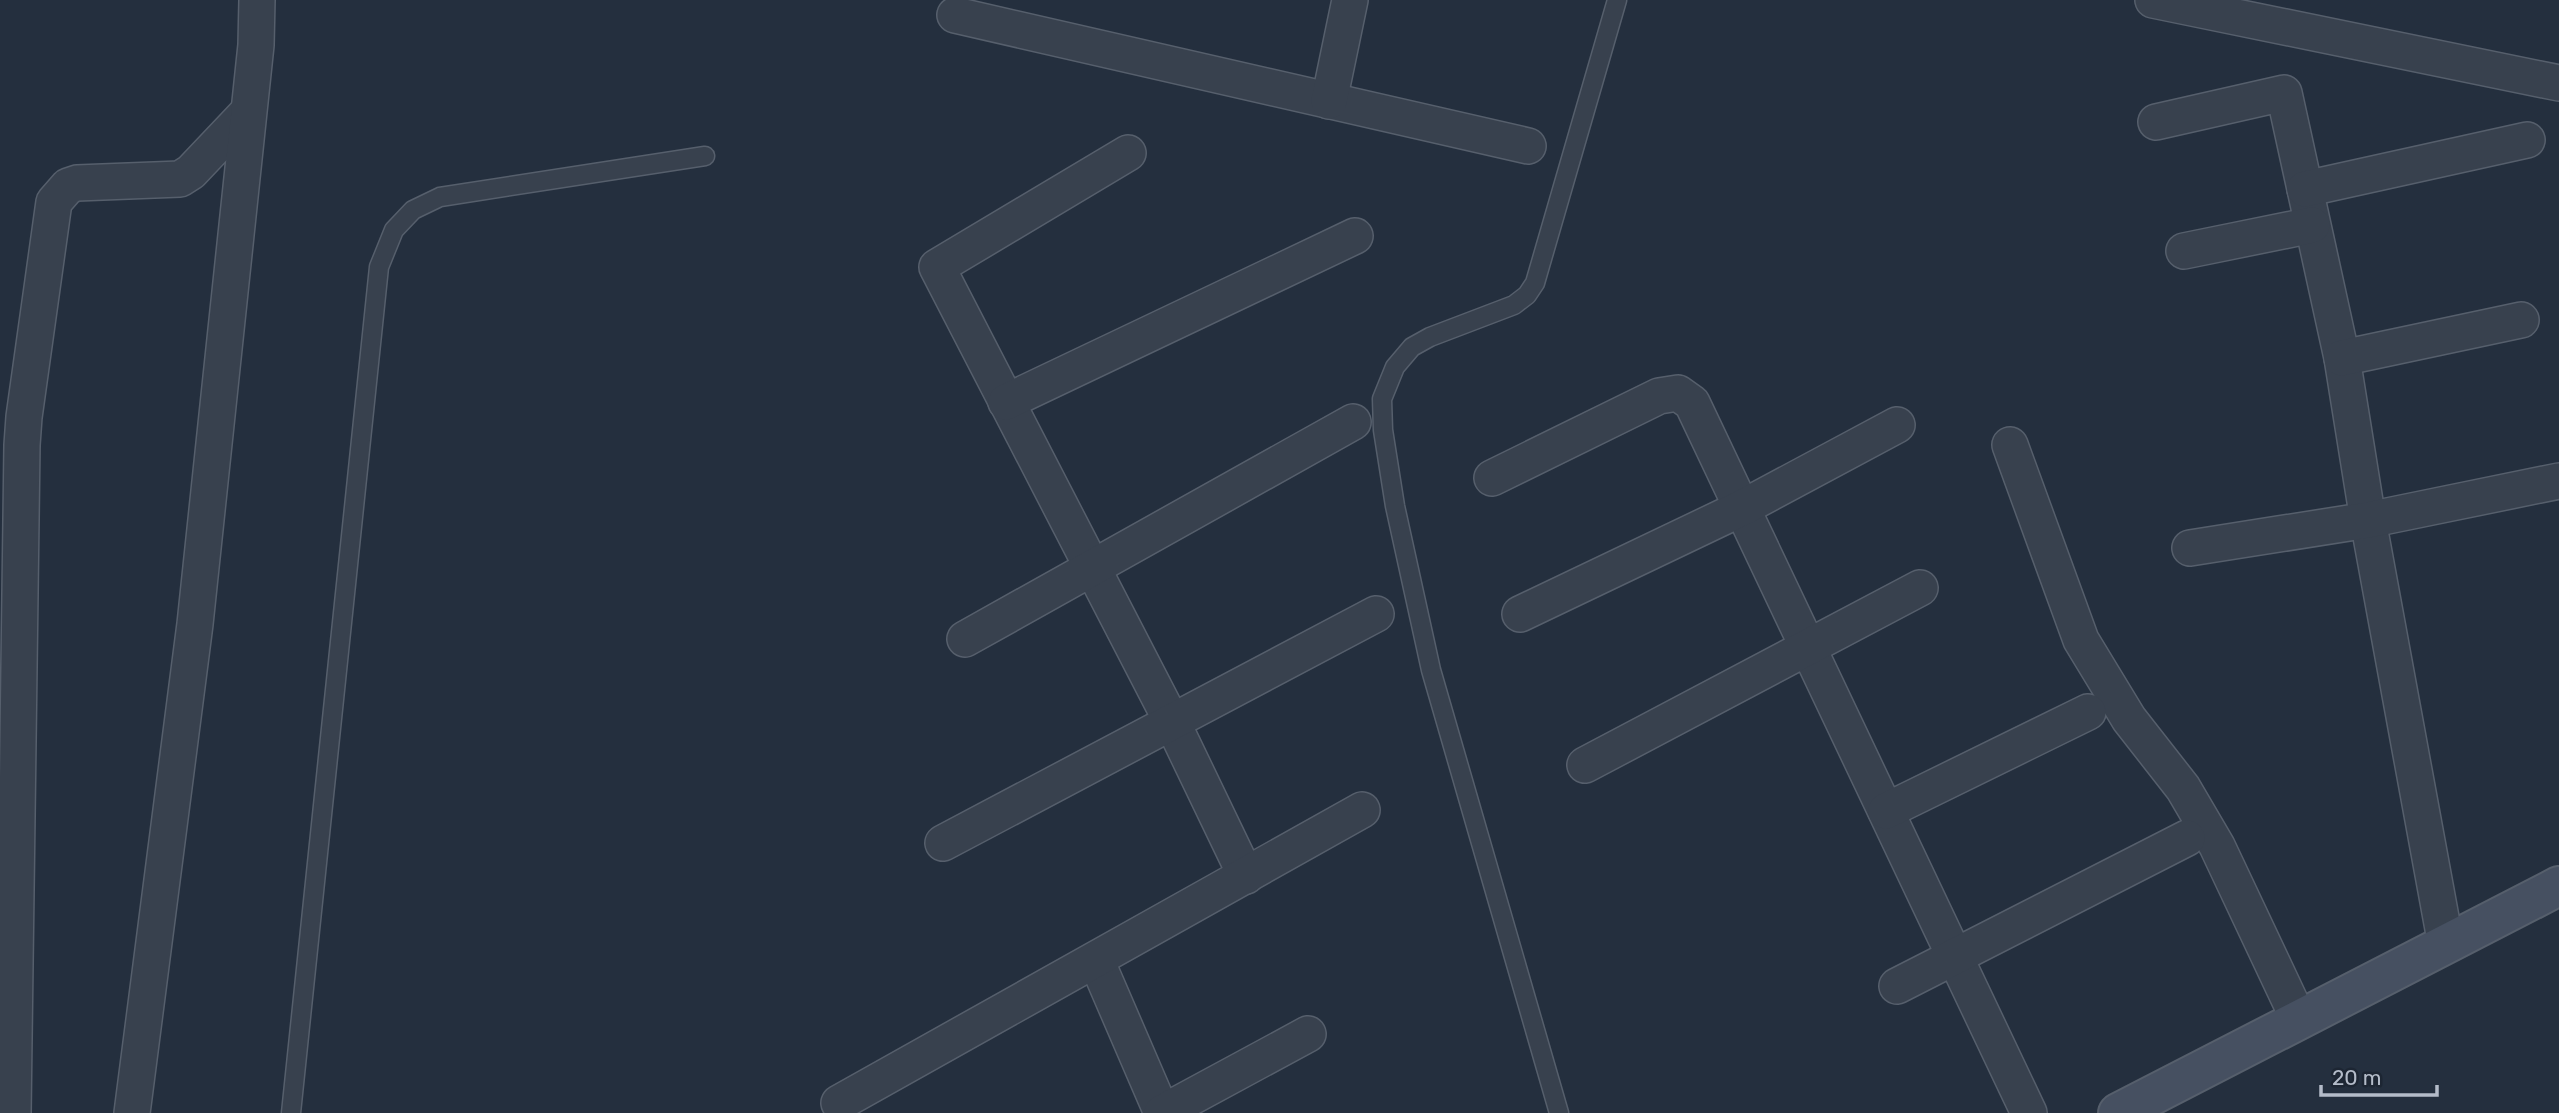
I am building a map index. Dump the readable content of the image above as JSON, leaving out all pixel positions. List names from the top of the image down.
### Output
{
  "scale_bar": "20 m"
}
